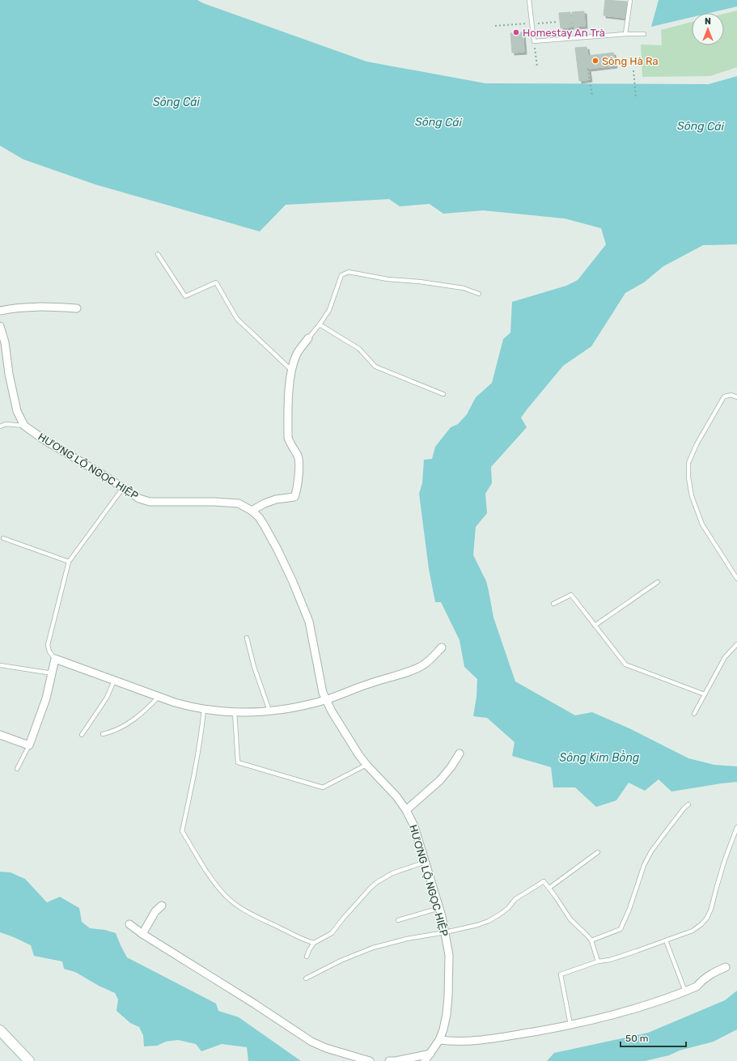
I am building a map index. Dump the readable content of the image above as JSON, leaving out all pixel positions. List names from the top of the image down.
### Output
{
  "streets": {
    "street": ["HƯƠNG LỘ NGỌC HIỆP"]
  },
  "water": ["Sông Cái", "Sông Kim Bồng"],
  "places": ["Homestay An Trà", "Sông Hà Ra"],
  "scale_bar": "50 m",
  "north": "top"
}
